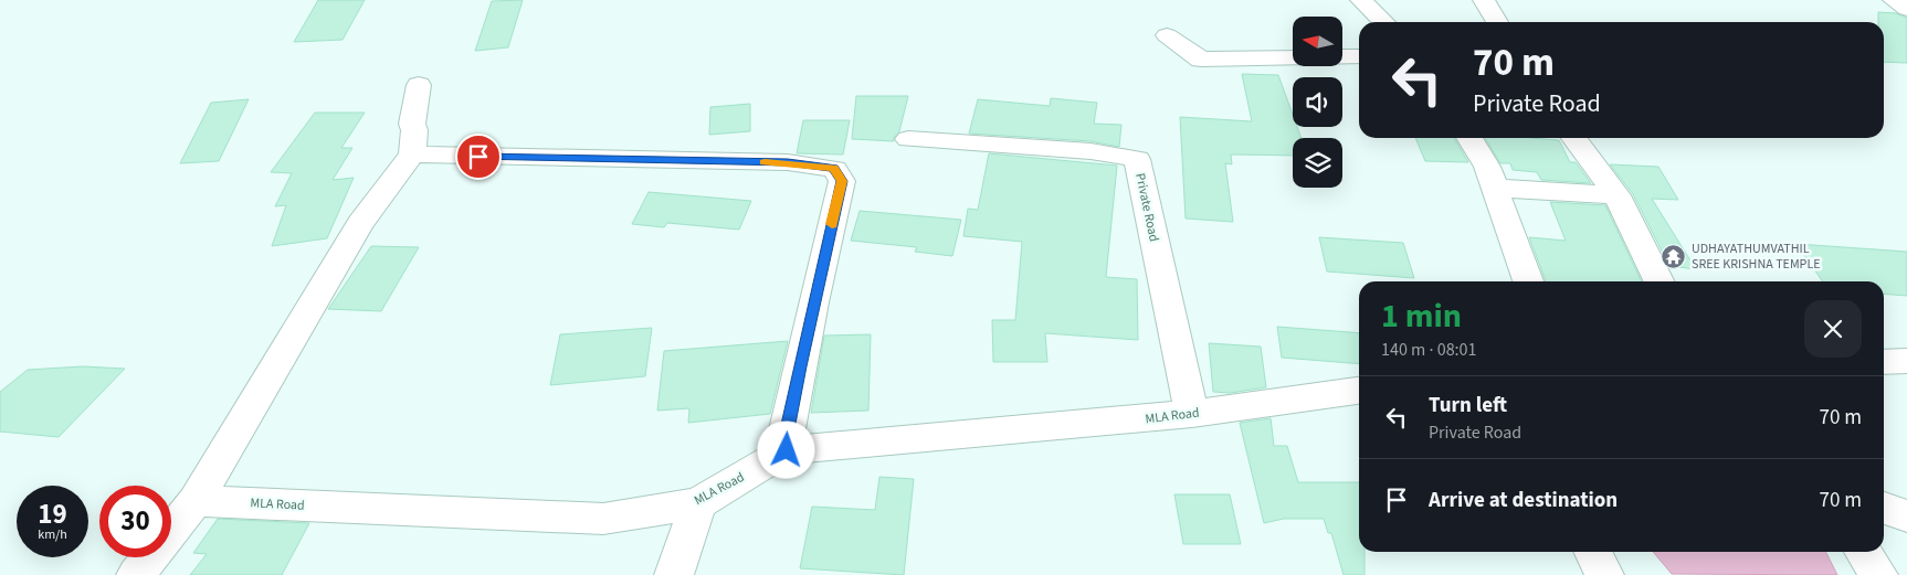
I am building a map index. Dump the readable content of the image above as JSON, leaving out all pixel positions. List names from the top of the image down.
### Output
{
  "streets": {
    "street": ["Private Road", "MLA Road"]
  },
  "crossings": [
    ["Private Road", "MLA Road"]
  ],
  "places": {
    "temple": ["UDHAYATHUMVATHIL SREE KRISHNA TEMPLE"]
  },
  "north": "left",
  "page": {
    "turn": ["70 m", "Private Road"],
    "heading": ["1 min", "140 m · 08:01"],
    "list": [
      {
        "name": "Turn left",
        "note": "Private Road",
        "value": "70 m"
      },
      {
        "name": "Arrive at destination",
        "value": "70 m"
      }
    ],
    "speed": "19 km/h",
    "limit": "30"
  }
}
